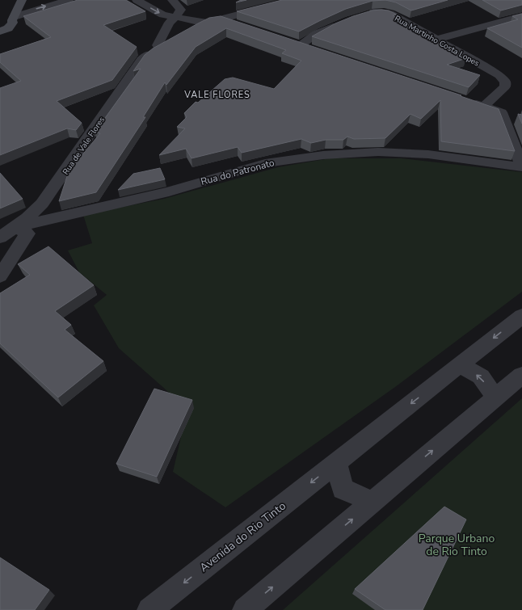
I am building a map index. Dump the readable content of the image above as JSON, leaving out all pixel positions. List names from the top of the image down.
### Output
{
  "streets": {
    "street": [
      "Rua Martinho Costa Lopes",
      "Rua de Vale Flores",
      "Rua do Patronato",
      "Avenida do Rio Tinto"
    ]
  },
  "crossings": [
    ["Rua de Vale Flores", "Rua do Patronato"]
  ],
  "districts": ["VALE FLORES"],
  "parks": ["Parque Urbano de Rio Tinto"]
}
